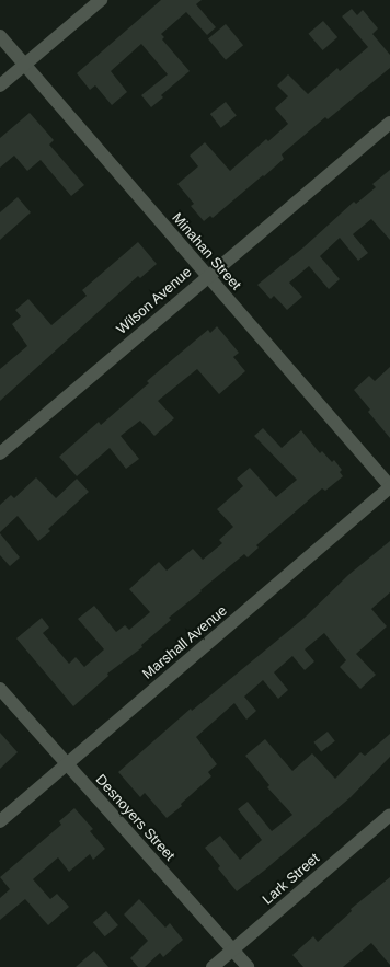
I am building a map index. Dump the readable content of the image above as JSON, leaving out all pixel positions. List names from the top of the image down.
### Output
{
  "streets": {
    "street": [
      "Minahan Street",
      "Wilson Avenue",
      "Marshall Avenue",
      "Desnoyers Street",
      "Lark Street"
    ]
  },
  "crossings": [
    ["Minahan Street", "Wilson Avenue"],
    ["Minahan Street", "Marshall Avenue"],
    ["Marshall Avenue", "Desnoyers Street"],
    ["Desnoyers Street", "Lark Street"]
  ]
}
